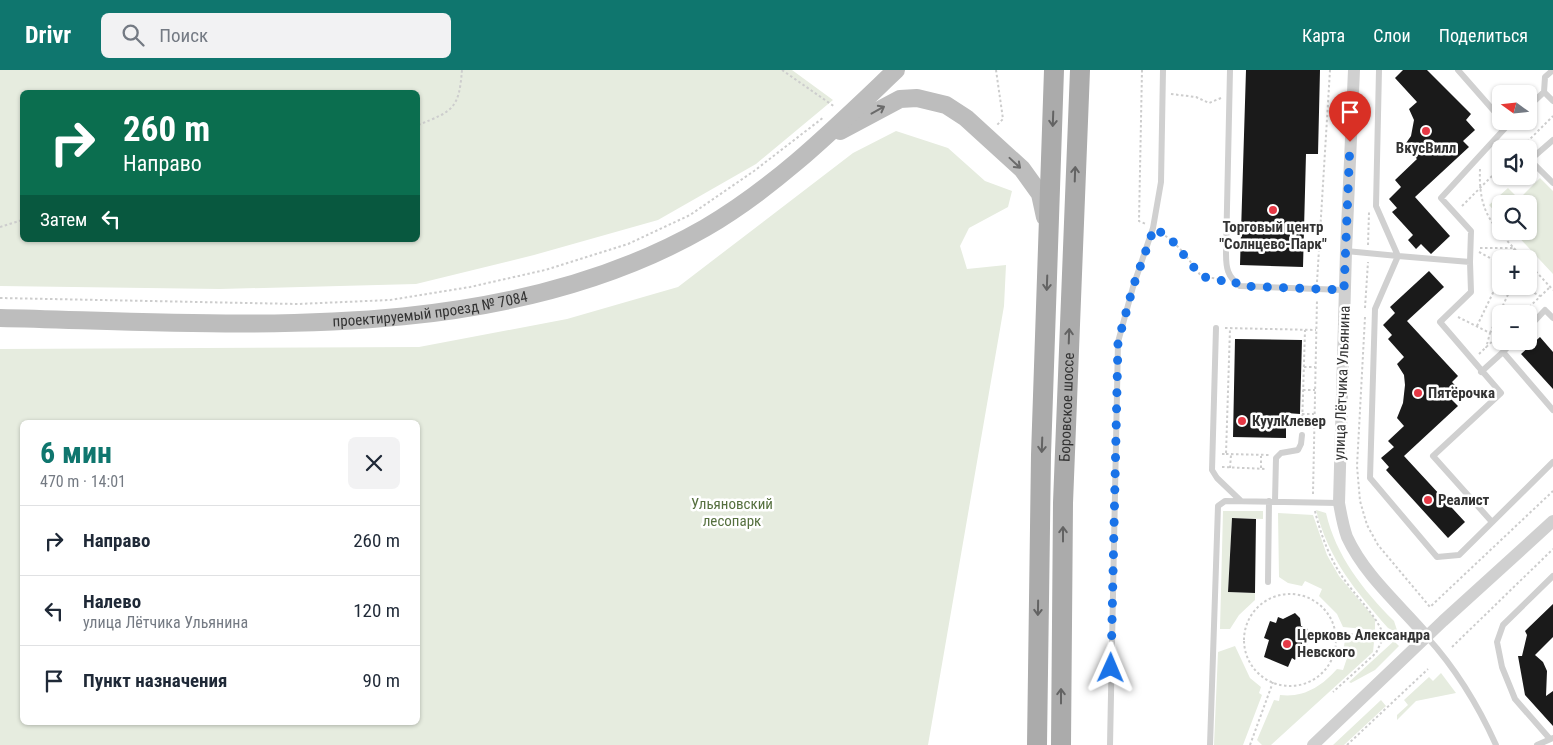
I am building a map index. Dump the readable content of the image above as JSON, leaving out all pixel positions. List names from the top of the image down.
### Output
{
  "streets": {
    "main road": ["Боровское шоссе"],
    "street": ["проектируемый проезд № 7084", "улица Лётчика Ульянина"]
  },
  "crossings": [
    ["проектируемый проезд № 7084", "Боровское шоссе"]
  ],
  "parks": ["Ульяновский лесопарк"],
  "places": [
    "ВкусВилл",
    "Торговый центр \"Солнцево-Парк\"",
    "Пятёрочка",
    "КуулКлевер",
    "Реалист",
    "Церковь Александра Невского"
  ],
  "north": "left",
  "page": {
    "header": "Drivr",
    "search": "Поиск",
    "nav": ["Карта", "Слои", "Поделиться"],
    "map_buttons": ["+", "−"],
    "turn": ["260 m", "Направо"],
    "then": "Затем",
    "heading": ["6 мин", "470 m · 14:01"],
    "list": [
      {
        "name": "Направо",
        "value": "260 m"
      },
      {
        "name": "Налево",
        "note": "улица Лётчика Ульянина",
        "value": "120 m"
      },
      {
        "name": "Пункт назначения",
        "value": "90 m"
      }
    ]
  }
}
